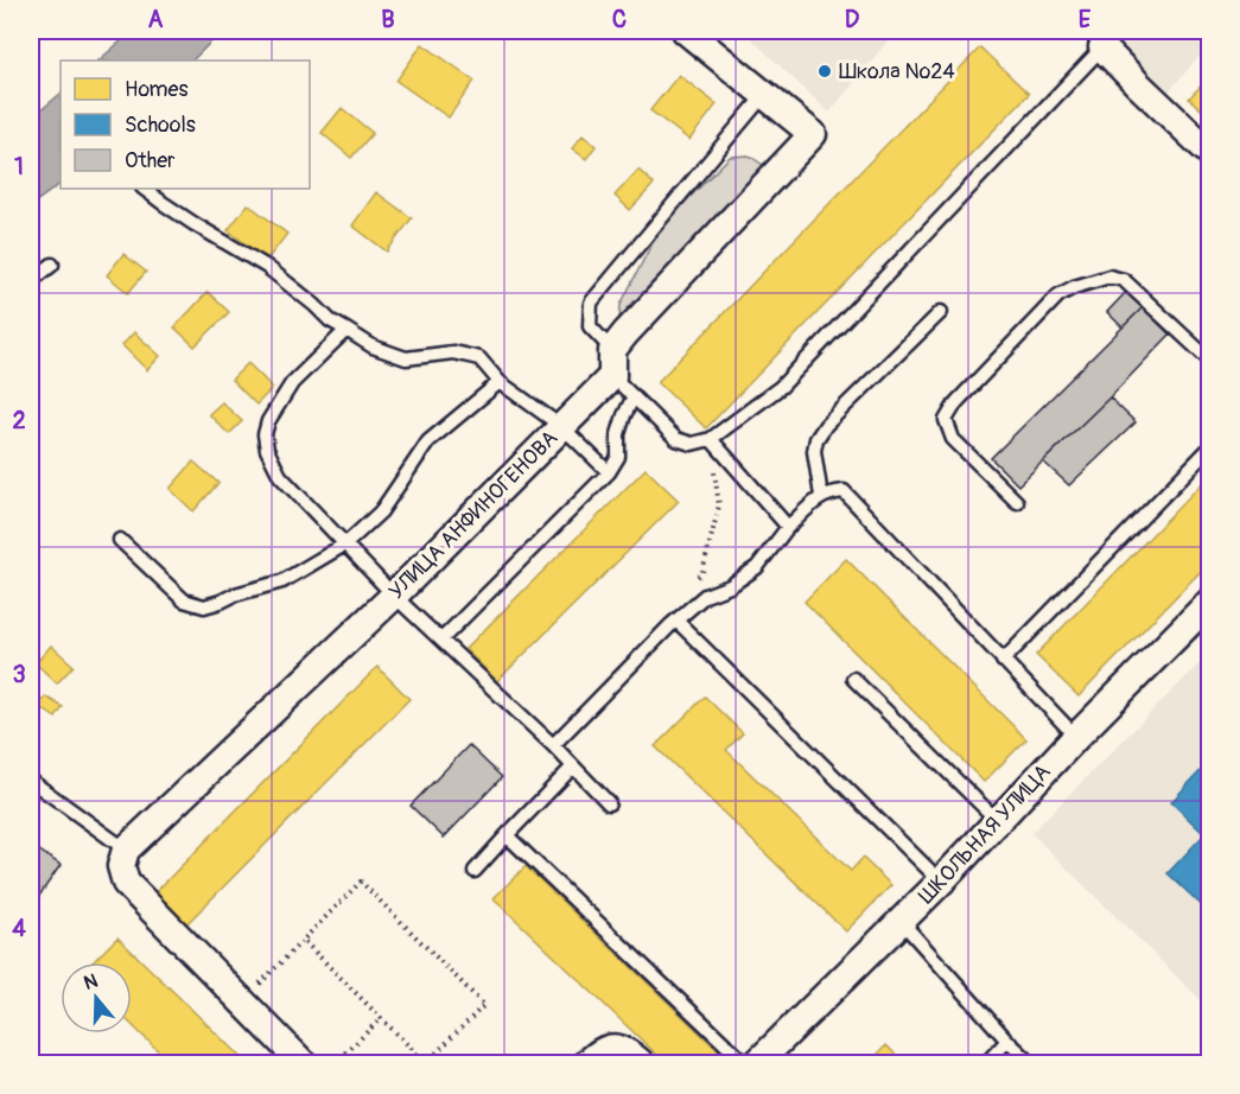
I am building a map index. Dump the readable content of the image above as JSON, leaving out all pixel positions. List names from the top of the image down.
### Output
{
  "streets": {
    "street": ["УЛИЦА АНФИНОГЕНОВА", "ШКОЛЬНАЯ УЛИЦА"]
  },
  "places": ["Школа №24"],
  "legend": ["Homes", "Schools", "Other"],
  "north": "top",
  "grid": {
    "columns": [
      "A",
      "B",
      "C",
      "D",
      "E"
    ],
    "rows": [
      "1",
      "2",
      "3",
      "4"
    ]
  }
}
